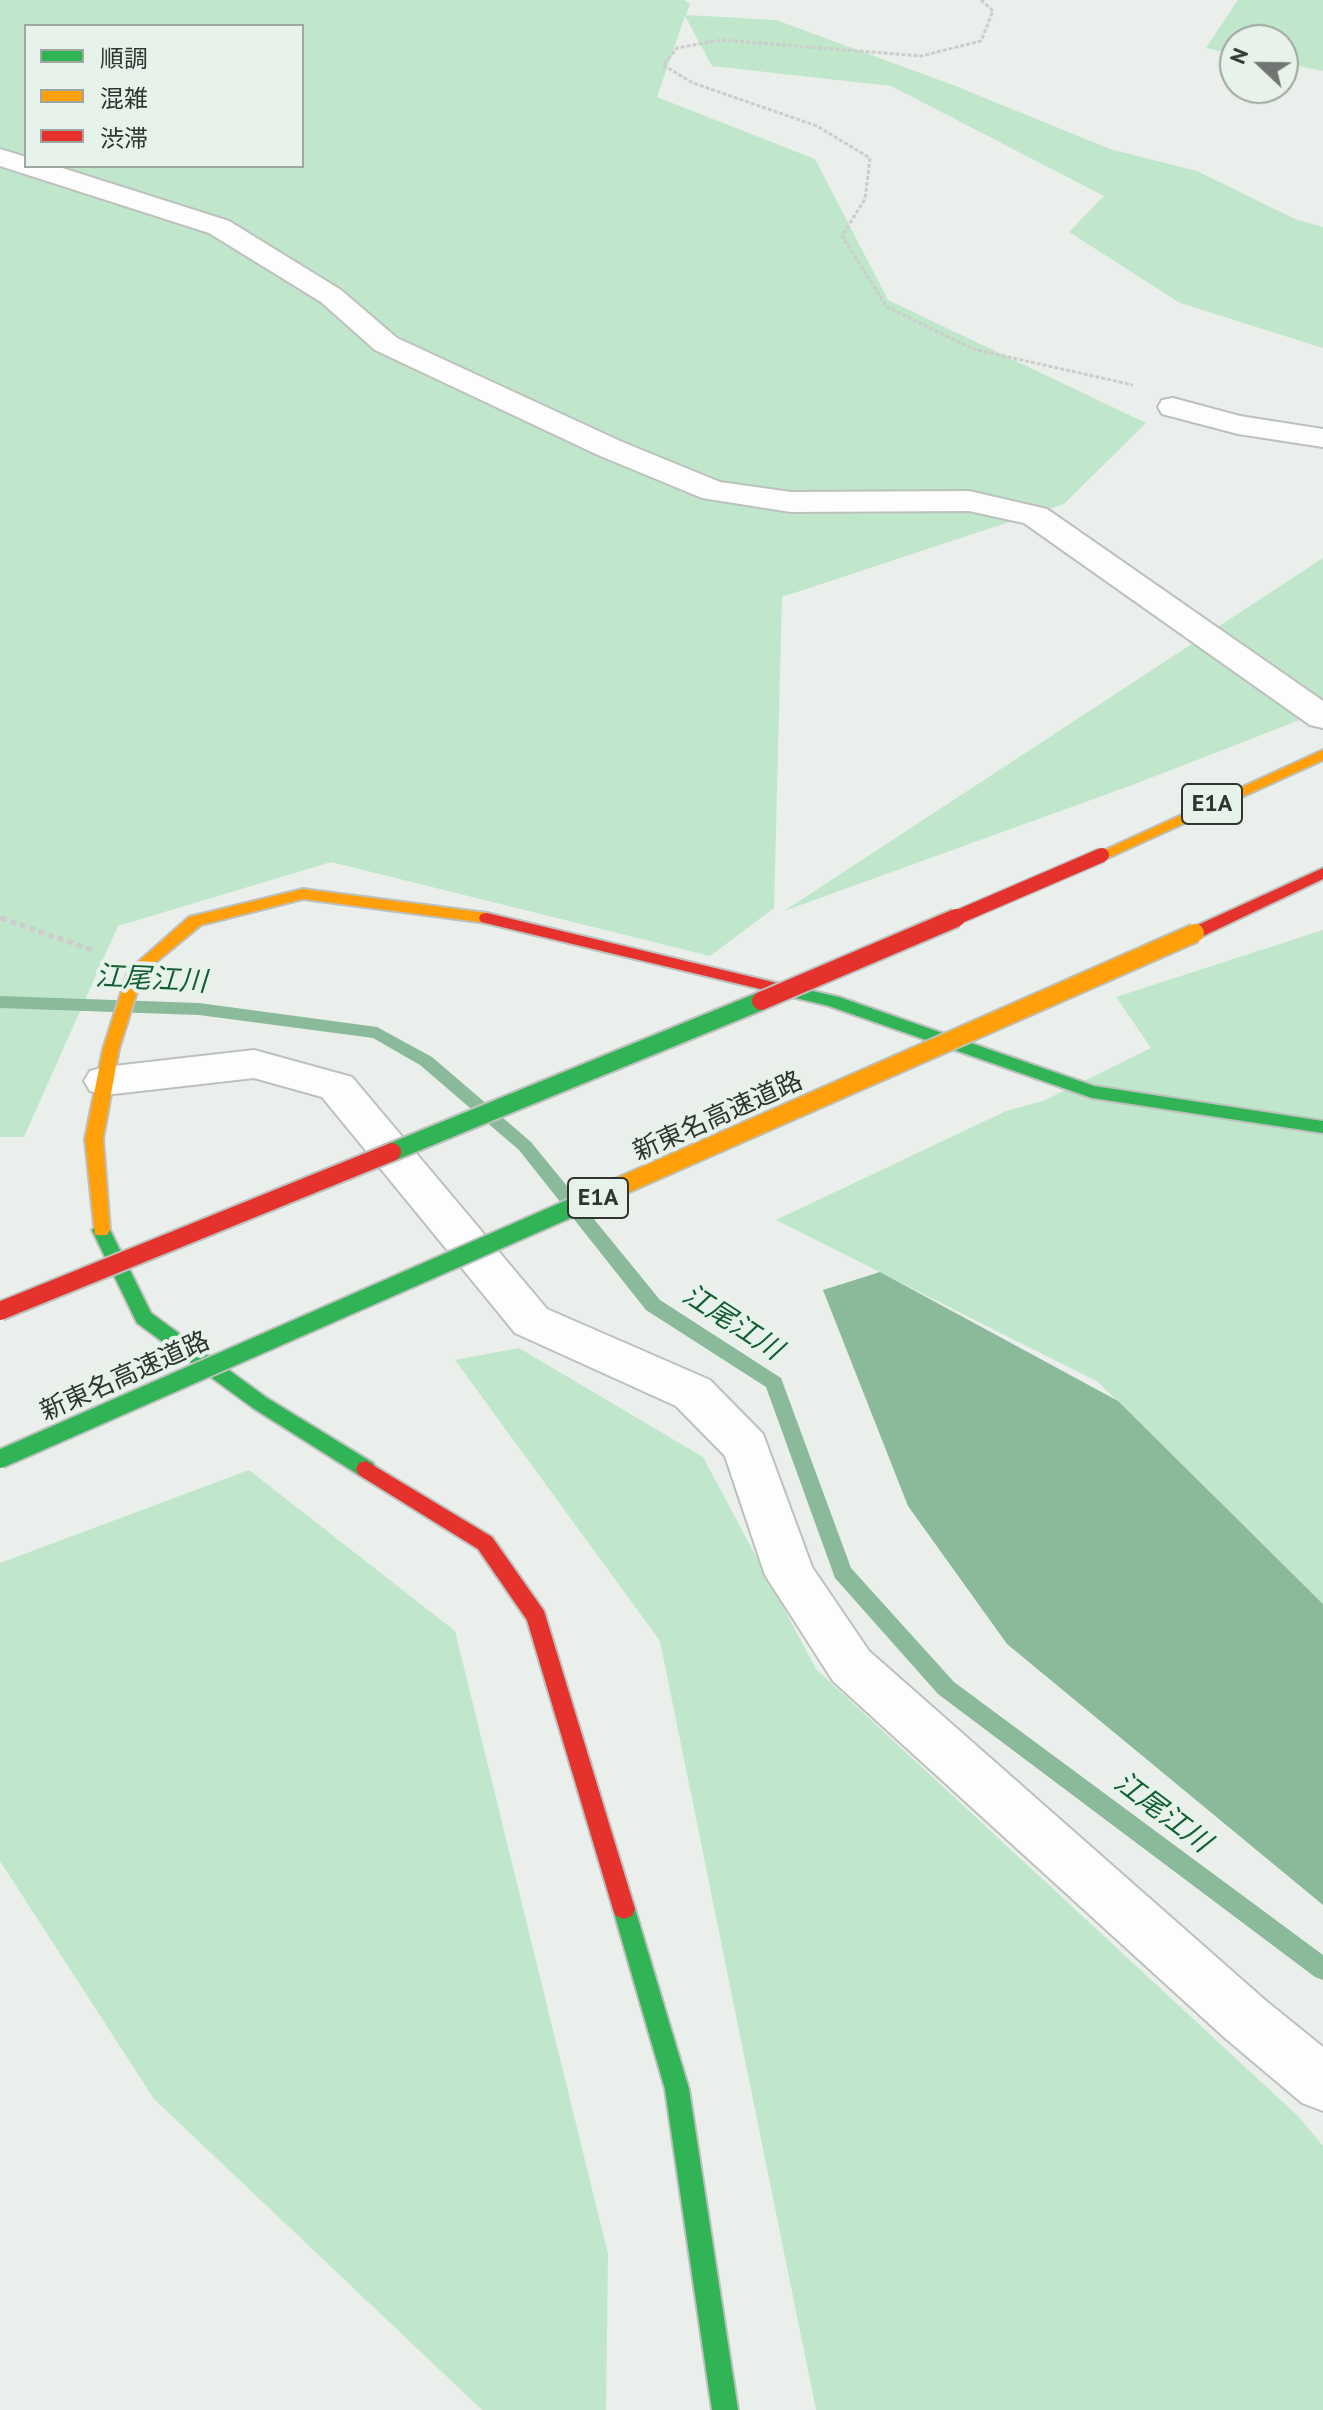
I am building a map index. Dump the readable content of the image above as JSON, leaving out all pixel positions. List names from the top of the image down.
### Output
{
  "streets": {
    "main road": ["E1A", "新東名高速道路"]
  },
  "water": ["江尾江川"],
  "legend": ["順調", "混雑", "渋滞"],
  "north": "left"
}
